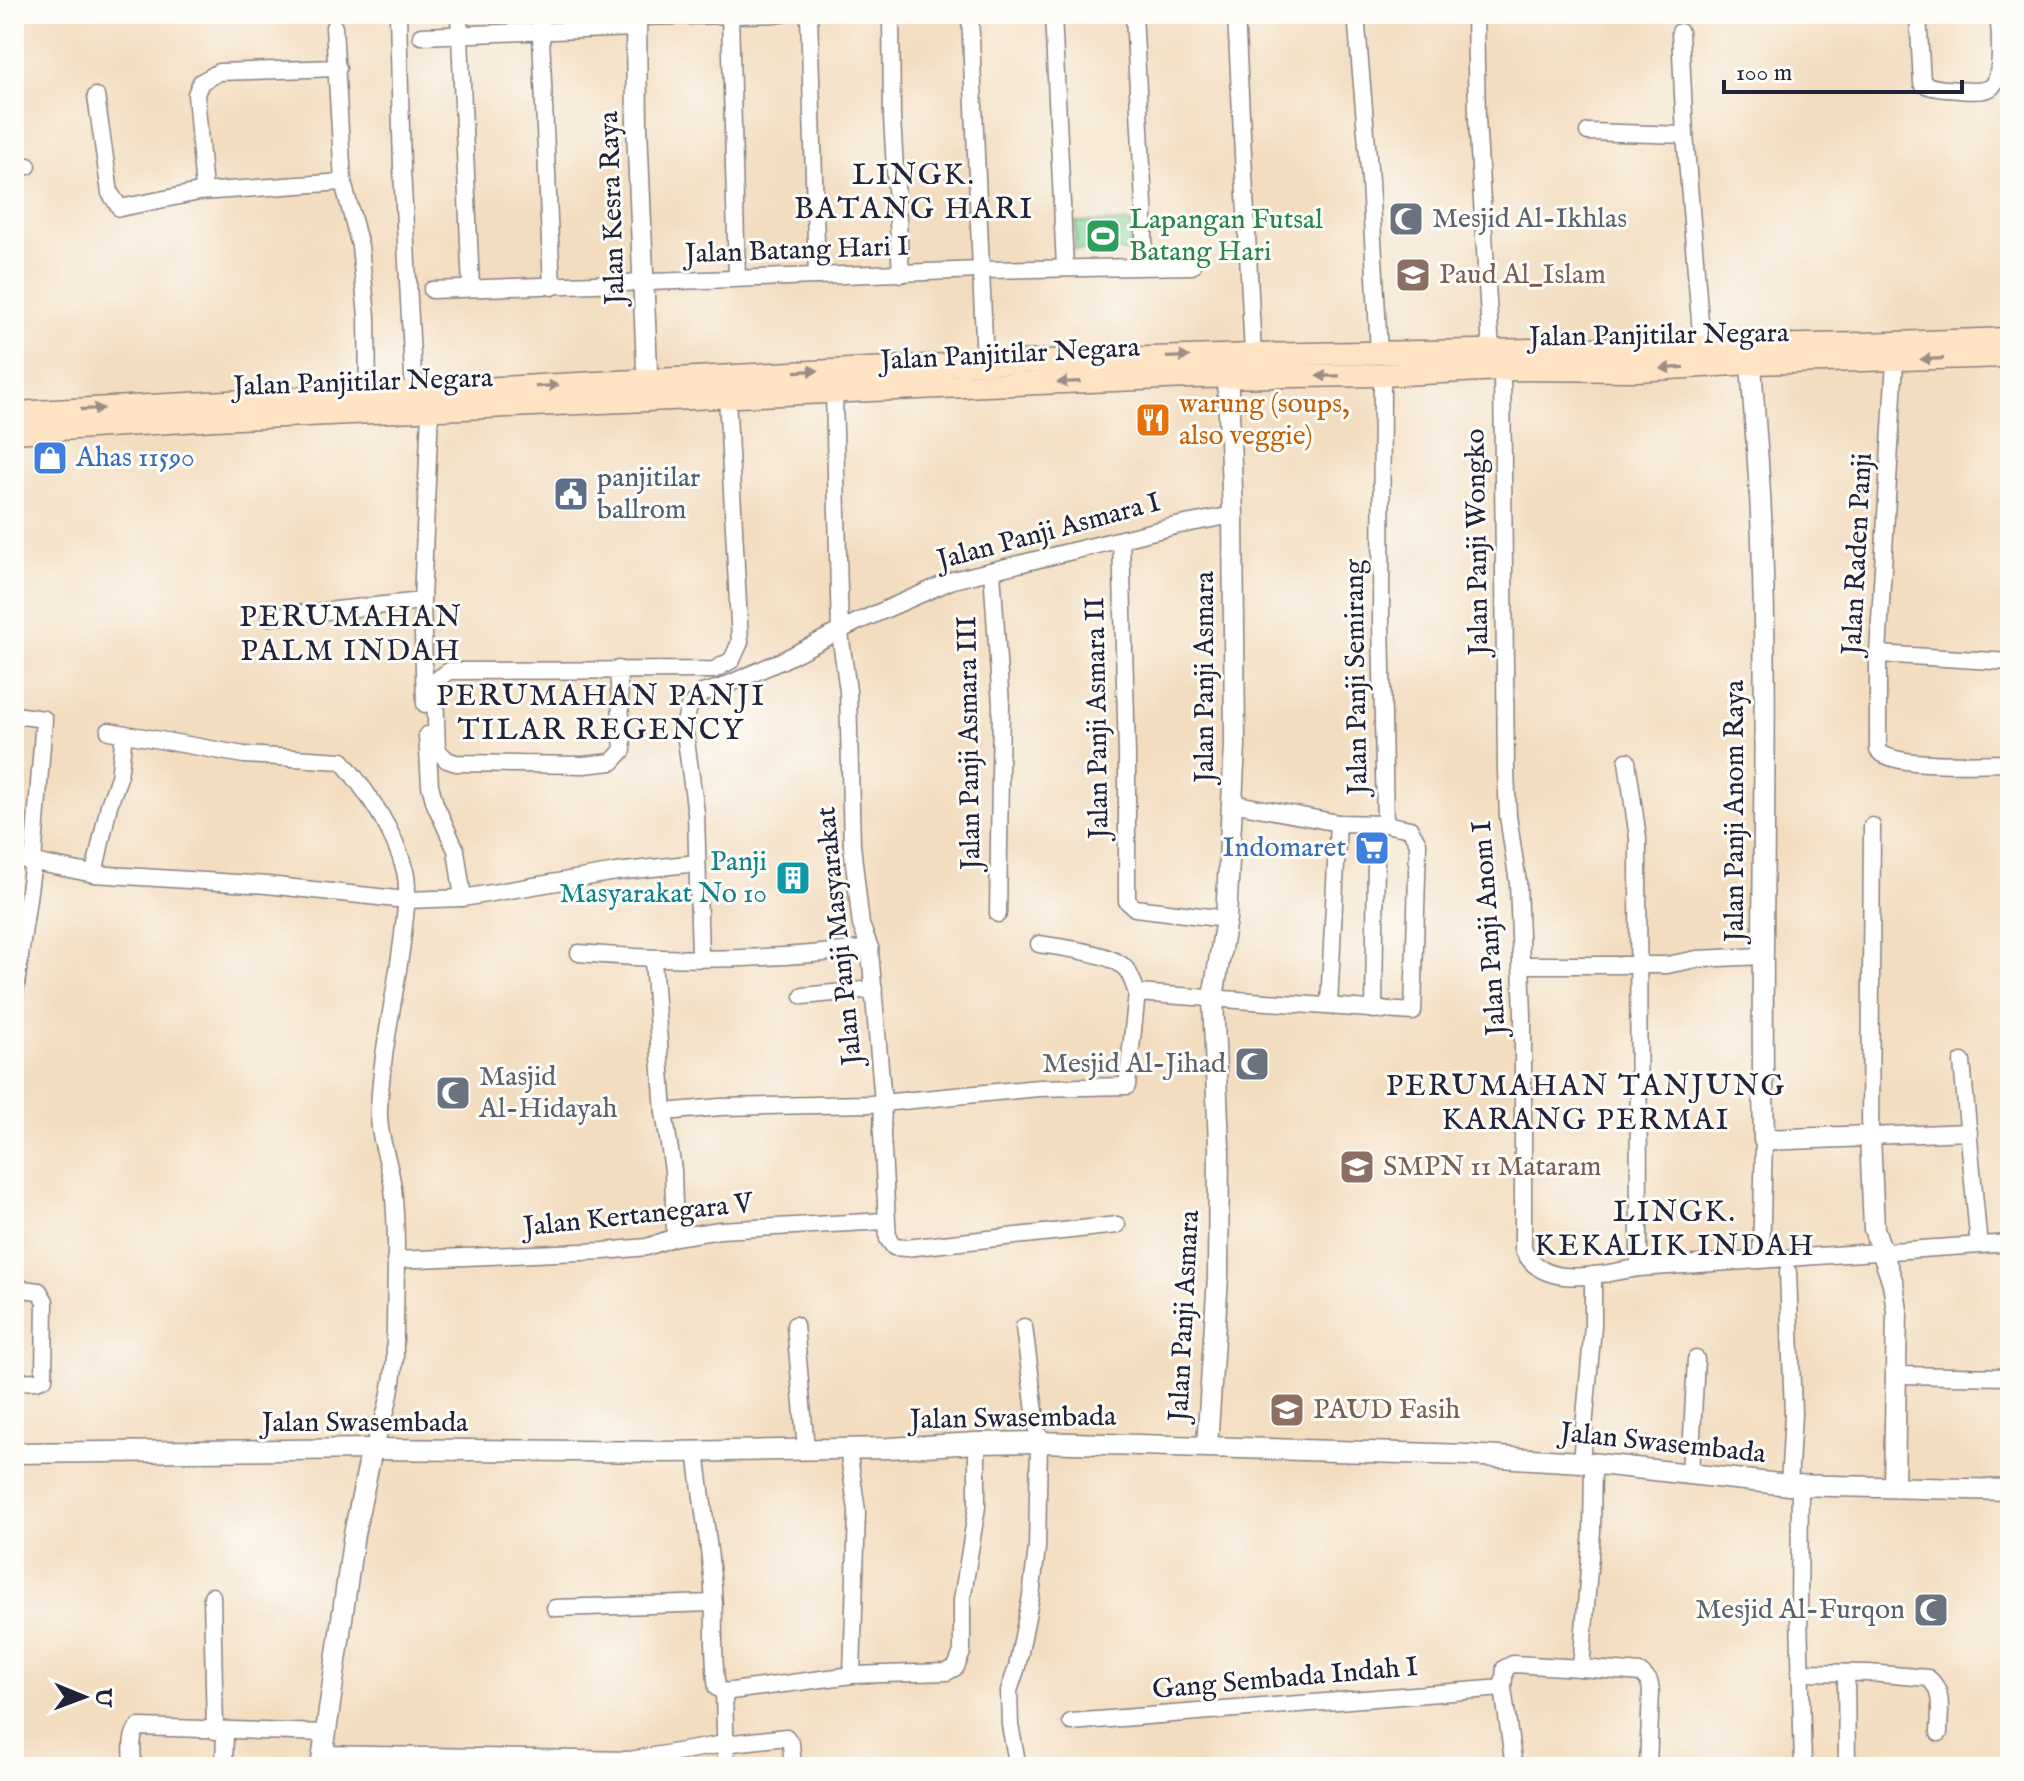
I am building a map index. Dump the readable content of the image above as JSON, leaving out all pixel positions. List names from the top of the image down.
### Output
{
  "streets": {
    "main road": ["Jalan Panjitilar Negara"],
    "street": [
      "Jalan Kesra Raya",
      "Jalan Batang Hari I",
      "Jalan Panji Asmara I",
      "Jalan Panji Wongko",
      "Jalan Raden Panji",
      "Jalan Panji Asmara",
      "Jalan Panji Semirang",
      "Jalan Panji Asmara II",
      "Jalan Panji Asmara III",
      "Jalan Panji Anom Raya",
      "Jalan Panji Anom I",
      "Jalan Panji Masyarakat",
      "Jalan Kertanegara V",
      "Jalan Swasembada",
      "Gang Sembada Indah I"
    ]
  },
  "crossings": [
    ["Jalan Kesra Raya", "Jalan Batang Hari I"],
    ["Jalan Kesra Raya", "Jalan Panjitilar Negara"],
    ["Jalan Panjitilar Negara", "Jalan Panji Wongko"],
    ["Jalan Panjitilar Negara", "Jalan Raden Panji"],
    ["Jalan Panjitilar Negara", "Jalan Panji Asmara"],
    ["Jalan Panjitilar Negara", "Jalan Panji Semirang"],
    ["Jalan Panjitilar Negara", "Jalan Panji Anom Raya"],
    ["Jalan Panjitilar Negara", "Jalan Panji Masyarakat"],
    ["Jalan Panji Asmara I", "Jalan Panji Asmara"],
    ["Jalan Panji Asmara I", "Jalan Panji Asmara II"],
    ["Jalan Panji Asmara I", "Jalan Panji Asmara III"],
    ["Jalan Panji Asmara I", "Jalan Panji Masyarakat"],
    ["Jalan Panji Wongko", "Jalan Panji Anom I"],
    ["Jalan Panji Asmara", "Jalan Panji Semirang"],
    ["Jalan Panji Asmara", "Jalan Panji Asmara II"],
    ["Jalan Panji Asmara", "Jalan Swasembada"],
    ["Jalan Panji Anom Raya", "Jalan Panji Anom I"],
    ["Jalan Panji Masyarakat", "Jalan Kertanegara V"]
  ],
  "districts": [
    "LINGK. BATANG HARI",
    "PERUMAHAN PALM INDAH",
    "PERUMAHAN PANJI TILAR REGENCY",
    "PERUMAHAN TANJUNG KARANG PERMAI",
    "LINGK. KEKALIK INDAH"
  ],
  "places": {
    "mosque": [
      "Mesjid Al-Ikhlas",
      "Mesjid Al-Jihad",
      "Masjid Al-Hidayah",
      "Mesjid Al-Furqon"
    ],
    "sports": ["Lapangan Futsal Batang Hari"],
    "school or university": ["Paud Al_Islam", "SMPN 11 Mataram", "PAUD Fasih"],
    "restaurant": ["warung (soups, also veggie)"],
    "shop": ["Ahas 11590"],
    "public building": ["panjitilar ballrom"],
    "supermarket": ["Indomaret"],
    "building": ["Panji Masyarakat No 10"]
  },
  "scale_bar": "100 m",
  "north": "right"
}
